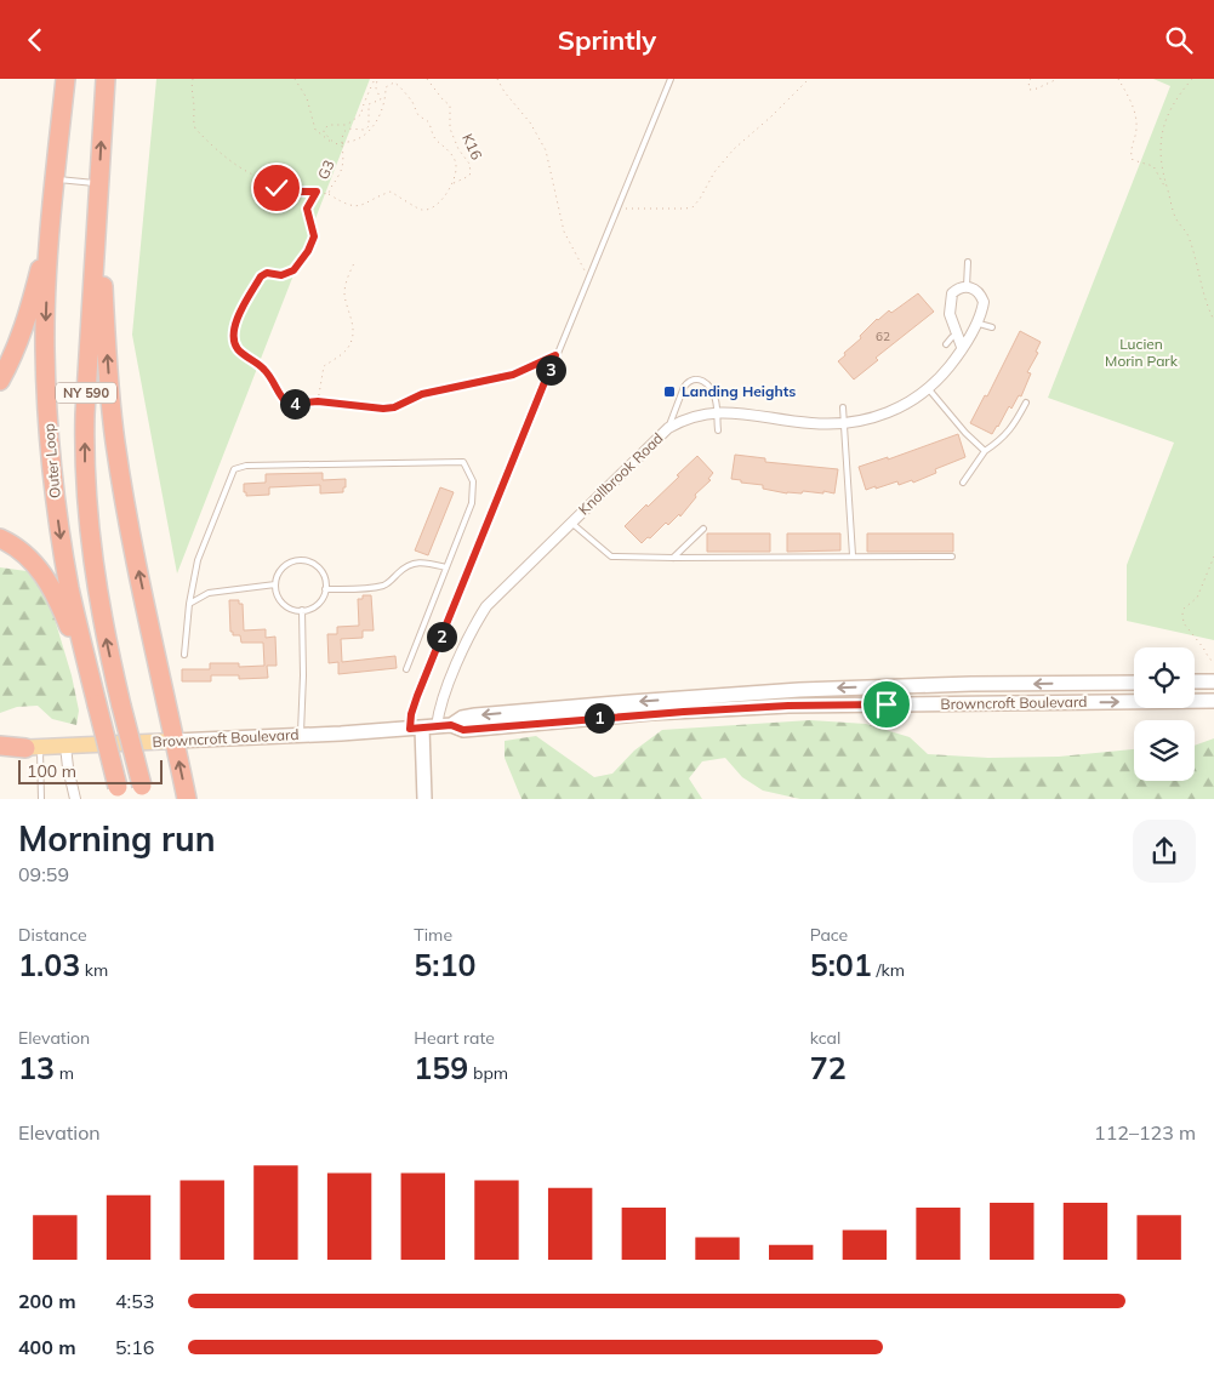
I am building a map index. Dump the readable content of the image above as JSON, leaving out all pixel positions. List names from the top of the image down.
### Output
{
  "streets": {
    "highway": ["NY 590", "Outer Loop"],
    "main road": ["Browncroft Boulevard"],
    "street": ["Knollbrook Road"],
    "path": ["K16", "G3"]
  },
  "crossings": [
    ["Knollbrook Road", "Browncroft Boulevard"]
  ],
  "parks": ["Lucien Morin Park"],
  "places": {
    "transit": ["Landing Heights"]
  },
  "house_numbers": ["62"],
  "scale_bar": "100 m",
  "page": {
    "header": "Sprintly",
    "pins": [
      "3",
      "4",
      "2",
      "1"
    ],
    "scale": "100 m",
    "heading": ["Morning run", "09:59"],
    "stats": [
      ["Distance", "1.03 km"],
      ["Time", "5:10"],
      ["Pace", "5:01 /km"],
      ["Elevation", "13 m"],
      ["Heart rate", "159 bpm"],
      ["kcal", "72"]
    ],
    "chart": ["Elevation", "112–123 m"],
    "list": [
      {
        "name": "200 m",
        "note": "4:53"
      },
      {
        "name": "400 m",
        "note": "5:16"
      }
    ]
  }
}
